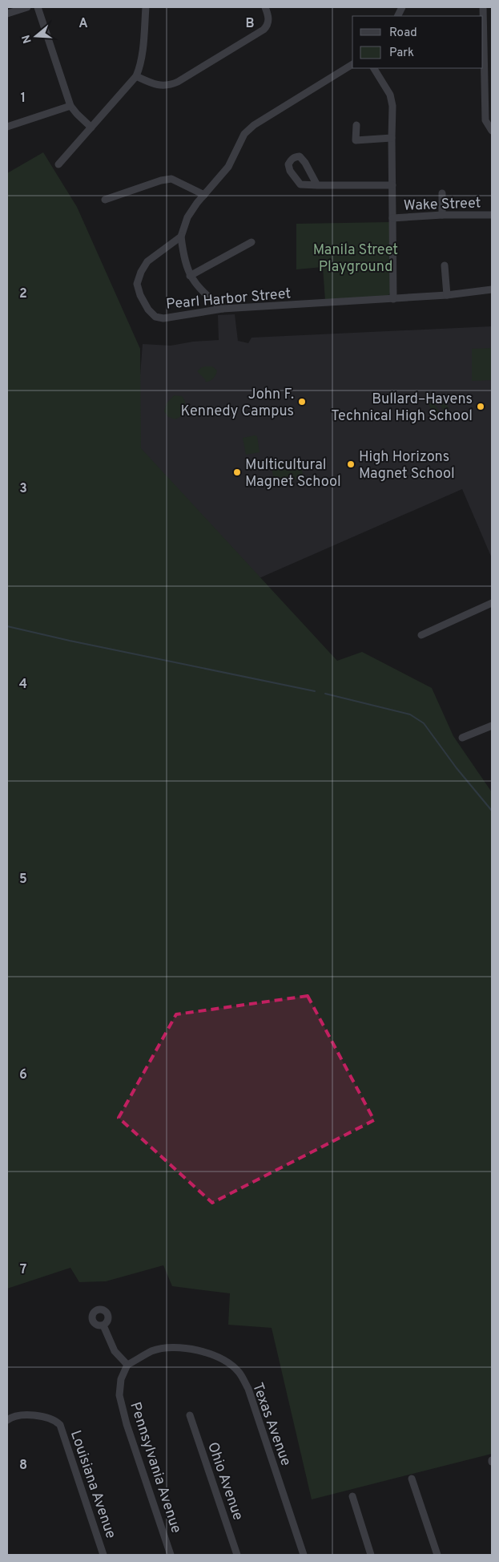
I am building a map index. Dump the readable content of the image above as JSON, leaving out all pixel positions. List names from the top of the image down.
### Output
{
  "streets": {
    "street": [
      "Wake Street",
      "Pearl Harbor Street",
      "Texas Avenue",
      "Pennsylvania Avenue",
      "Ohio Avenue",
      "Louisiana Avenue"
    ]
  },
  "crossings": [
    ["Texas Avenue", "Pennsylvania Avenue"]
  ],
  "parks": ["Manila Street Playground"],
  "places": [
    "John F. Kennedy Campus",
    "Bullard–Havens Technical High School",
    "High Horizons Magnet School",
    "Multicultural Magnet School"
  ],
  "legend": ["Road", "Park"],
  "north": "left",
  "grid": {
    "columns": ["A", "B"],
    "rows": [
      "1",
      "2",
      "3",
      "4",
      "5",
      "6",
      "7",
      "8"
    ]
  }
}
